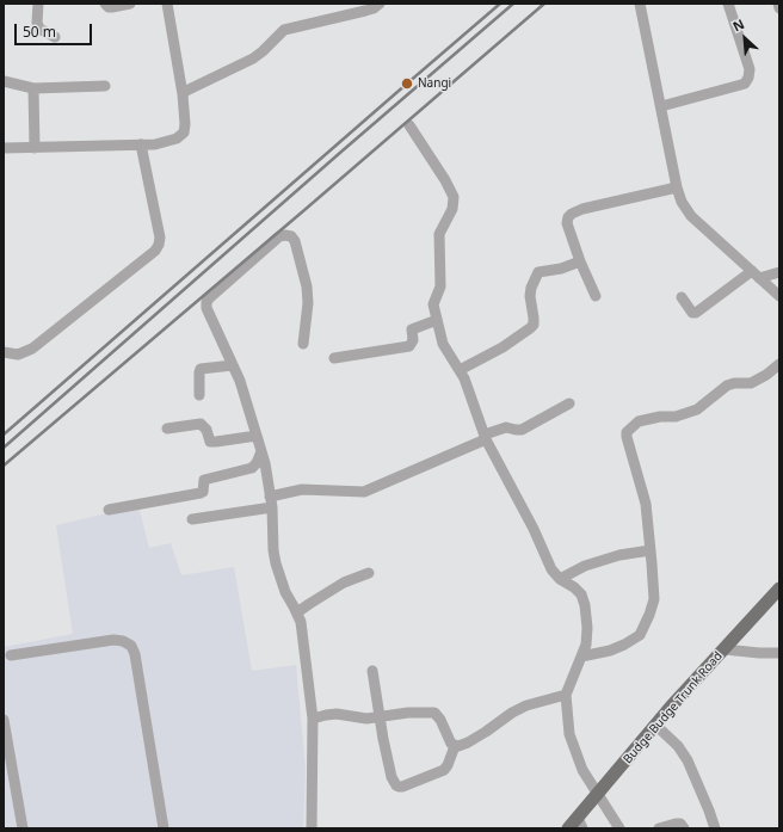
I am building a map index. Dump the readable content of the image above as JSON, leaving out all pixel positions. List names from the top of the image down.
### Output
{
  "streets": {
    "main road": ["Budge Budge Trunk Road"]
  },
  "places": ["Nangi"],
  "scale_bar": "50 m",
  "north": "top left"
}
